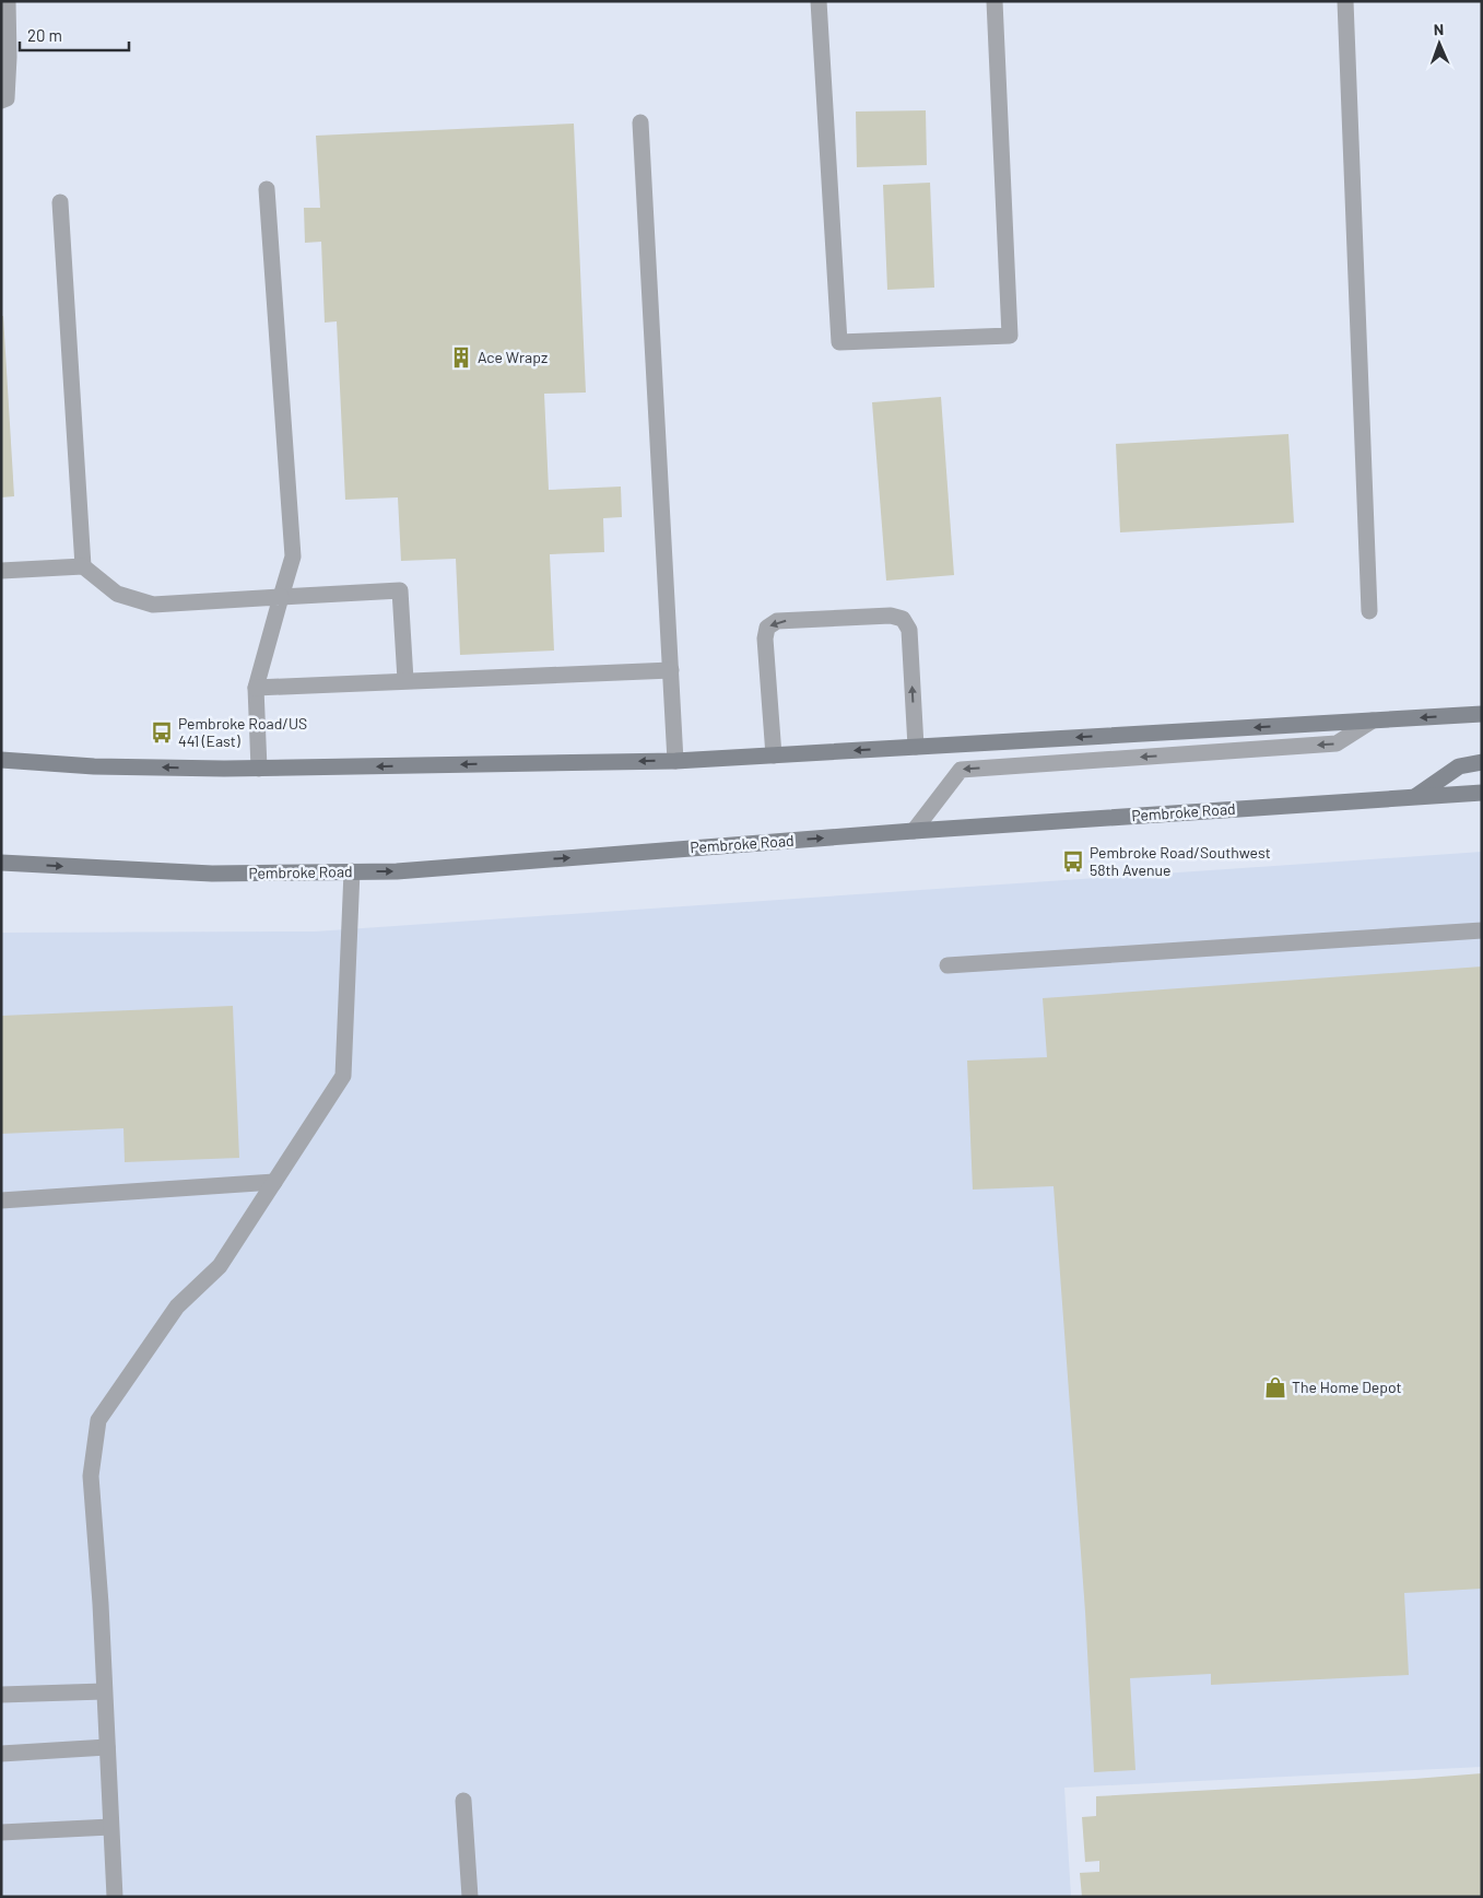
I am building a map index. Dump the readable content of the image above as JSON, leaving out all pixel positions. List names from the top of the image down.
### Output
{
  "streets": {
    "main road": ["Pembroke Road"]
  },
  "places": {
    "building": ["Ace Wrapz"],
    "bus stop": ["Pembroke Road/US 441 (East)", "Pembroke Road/Southwest 58th Avenue"],
    "shop": ["The Home Depot"]
  },
  "scale_bar": "20 m",
  "north": "top"
}
